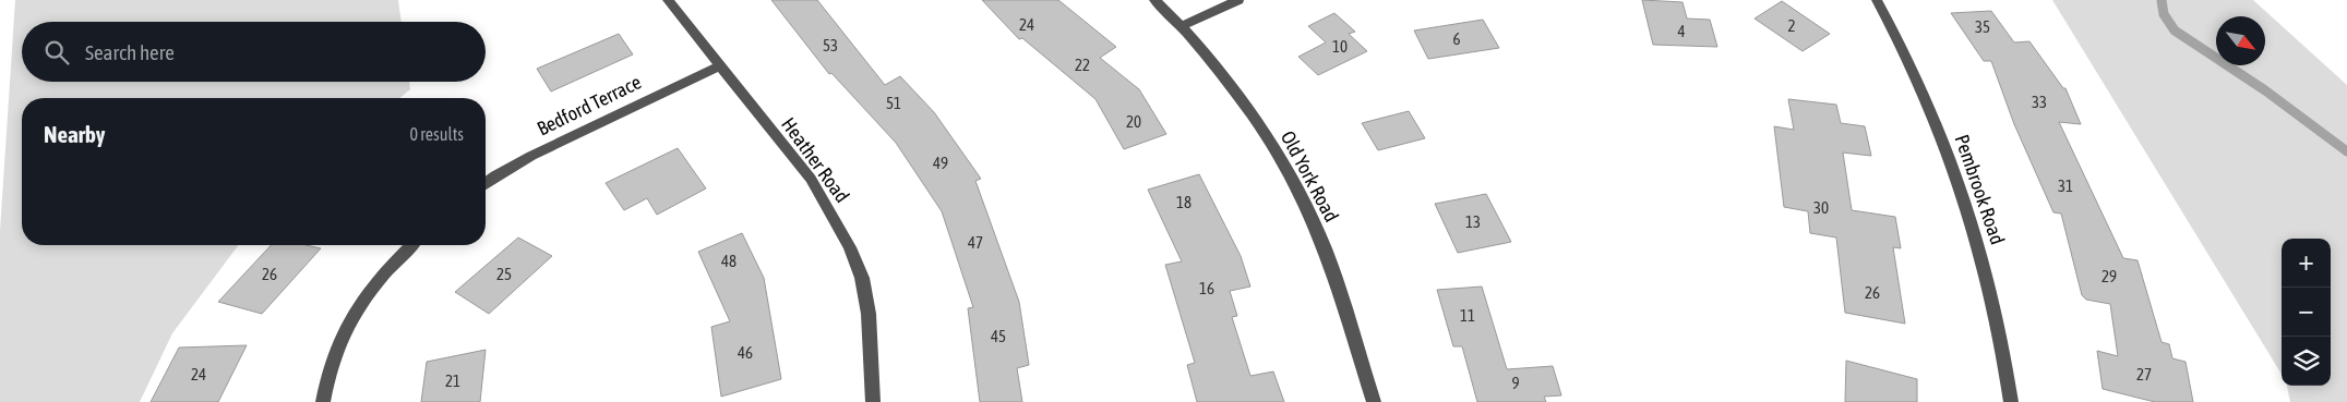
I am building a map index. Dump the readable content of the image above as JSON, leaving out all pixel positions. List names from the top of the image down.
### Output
{
  "streets": {
    "street": [
      "Bedford Terrace",
      "Heather Road",
      "Old York Road",
      "Pembrook Road"
    ]
  },
  "crossings": [
    ["Bedford Terrace", "Heather Road"]
  ],
  "house_numbers": [
    "24",
    "2",
    "35",
    "4",
    "6",
    "53",
    "10",
    "22",
    "33",
    "51",
    "20",
    "49",
    "31",
    "18",
    "30",
    "13",
    "47",
    "48",
    "26",
    "25",
    "29",
    "16",
    "26",
    "11",
    "45",
    "46",
    "24",
    "27",
    "21",
    "9"
  ],
  "north": "bottom right",
  "page": {
    "search": "Search here",
    "heading": ["Nearby", "0 results"],
    "map_buttons": ["+", "−"]
  }
}
